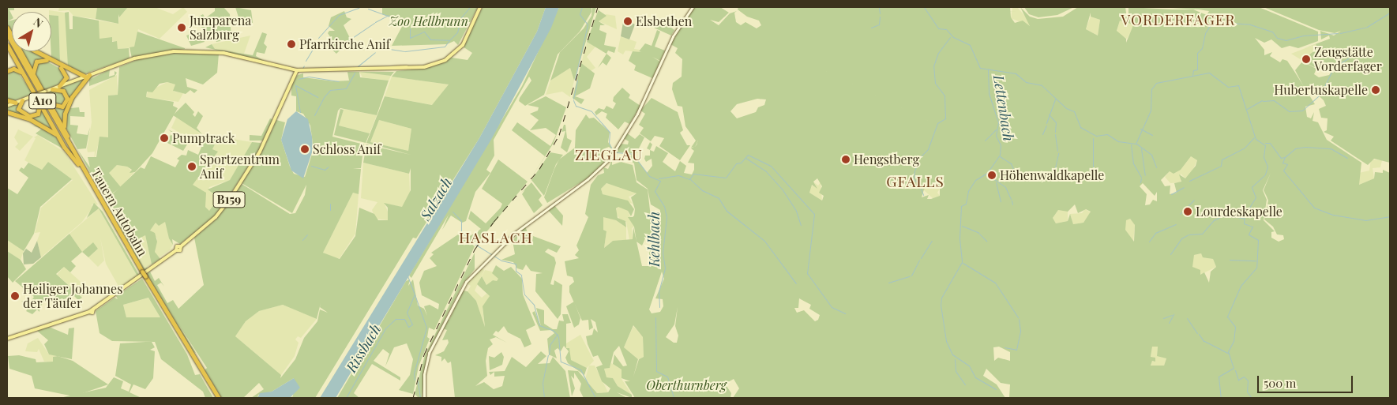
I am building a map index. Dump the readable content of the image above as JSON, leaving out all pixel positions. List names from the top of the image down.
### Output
{
  "streets": {
    "highway": ["A10", "Tauern Autobahn"],
    "main road": ["B159"]
  },
  "districts": [
    "VORDERFAGER",
    "ZIEGLAU",
    "GFALLS",
    "HASLACH"
  ],
  "water": [
    "Lettenbach",
    "Salzach",
    "Kehlbach",
    "Rissbach"
  ],
  "parks": ["Zoo Hellbrunn", "Oberthurnberg"],
  "places": [
    "Elsbethen",
    "Jumparena Salzburg",
    "Pfarrkirche Anif",
    "Zeugstätte Vorderfager",
    "Hubertuskapelle",
    "Pumptrack",
    "Schloss Anif",
    "Hengstberg",
    "Sportzentrum Anif",
    "Höhenwaldkapelle",
    "Lourdeskapelle",
    "Heiliger Johannes der Täufer"
  ],
  "scale_bar": "500 m",
  "north": "top right"
}
